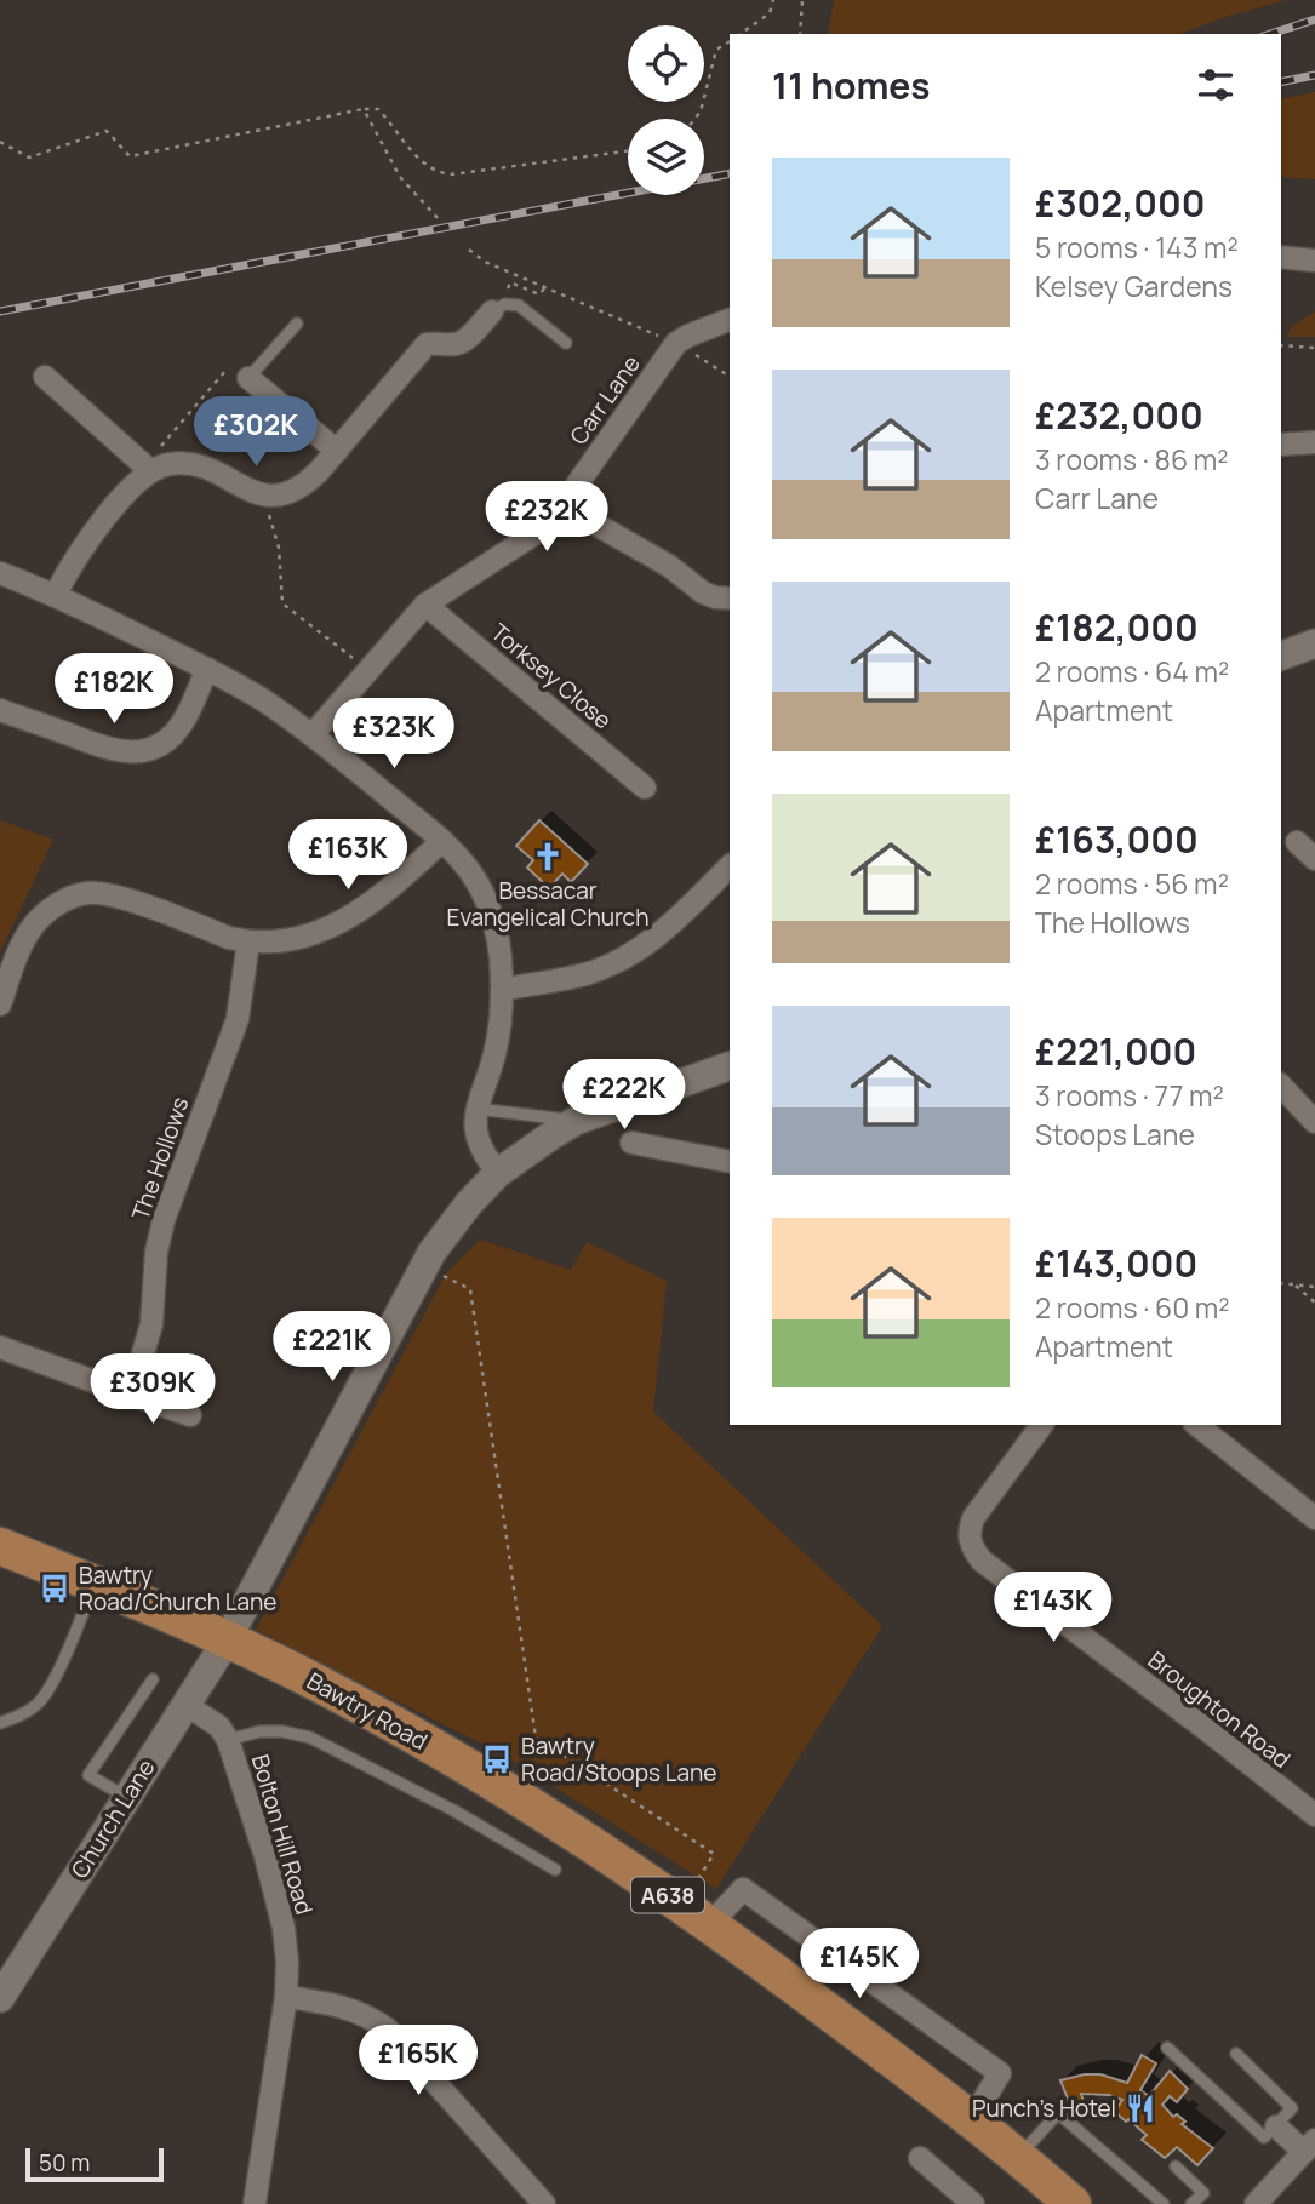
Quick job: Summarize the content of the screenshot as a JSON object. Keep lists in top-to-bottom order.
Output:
{
  "streets": {
    "highway": ["Bawtry Road", "A638"],
    "street": [
      "Carr Lane",
      "Torksey Close",
      "The Hollows",
      "Broughton Road",
      "Church Lane",
      "Bolton Hill Road"
    ]
  },
  "crossings": [
    ["Carr Lane", "Torksey Close"],
    ["Bawtry Road", "Church Lane"],
    ["Church Lane", "Bolton Hill Road"]
  ],
  "places": {
    "church": ["Bessacar Evangelical Church"],
    "bus stop": ["Bawtry Road/Church Lane", "Bawtry Road/Stoops Lane"],
    "restaurant": ["Punch's Hotel"]
  },
  "scale_bar": "50 m",
  "page": {
    "heading": "11 homes",
    "list": [
      {
        "name": "£302,000",
        "note": "5 rooms · 143 m² · Kelsey Gardens"
      },
      {
        "name": "£232,000",
        "note": "3 rooms · 86 m² · Carr Lane"
      },
      {
        "name": "£182,000",
        "note": "2 rooms · 64 m² · Apartment"
      },
      {
        "name": "£163,000",
        "note": "2 rooms · 56 m² · The Hollows"
      },
      {
        "name": "£221,000",
        "note": "3 rooms · 77 m² · Stoops Lane"
      },
      {
        "name": "£143,000",
        "note": "2 rooms · 60 m² · Apartment"
      }
    ],
    "price": [
      "£302K",
      "£232K",
      "£182K",
      "£323K",
      "£163K",
      "£222K",
      "£221K",
      "£309K",
      "£143K",
      "£145K",
      "£165K"
    ],
    "scale": "50 m"
  }
}
